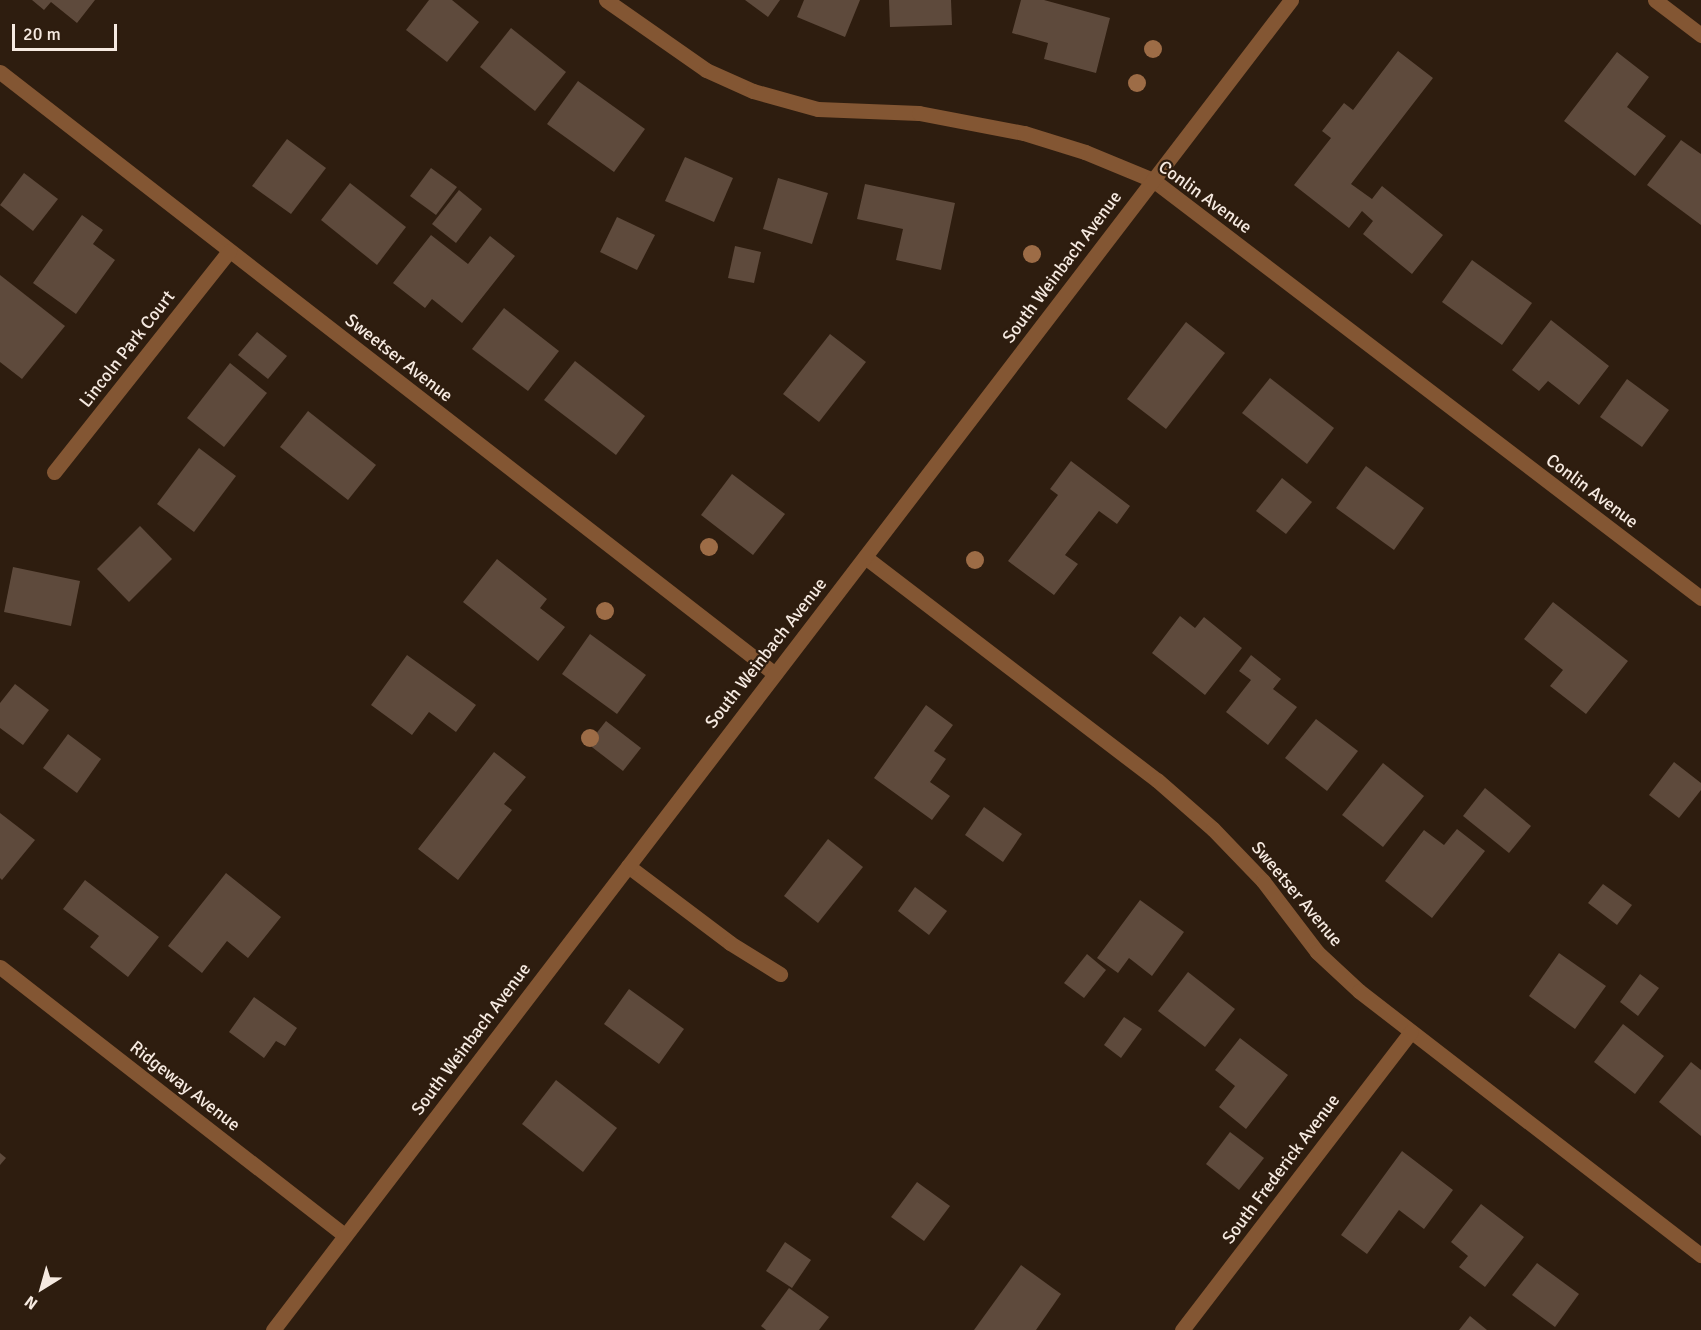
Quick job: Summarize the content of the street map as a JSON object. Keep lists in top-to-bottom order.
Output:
{
  "streets": {
    "street": [
      "Conlin Avenue",
      "South Weinbach Avenue",
      "Lincoln Park Court",
      "Sweetser Avenue",
      "Ridgeway Avenue",
      "South Frederick Avenue"
    ]
  },
  "crossings": [
    ["Conlin Avenue", "South Weinbach Avenue"],
    ["South Weinbach Avenue", "Sweetser Avenue"],
    ["South Weinbach Avenue", "Ridgeway Avenue"],
    ["Lincoln Park Court", "Sweetser Avenue"],
    ["Sweetser Avenue", "South Frederick Avenue"]
  ],
  "scale_bar": "20 m",
  "north": "bottom left"
}
